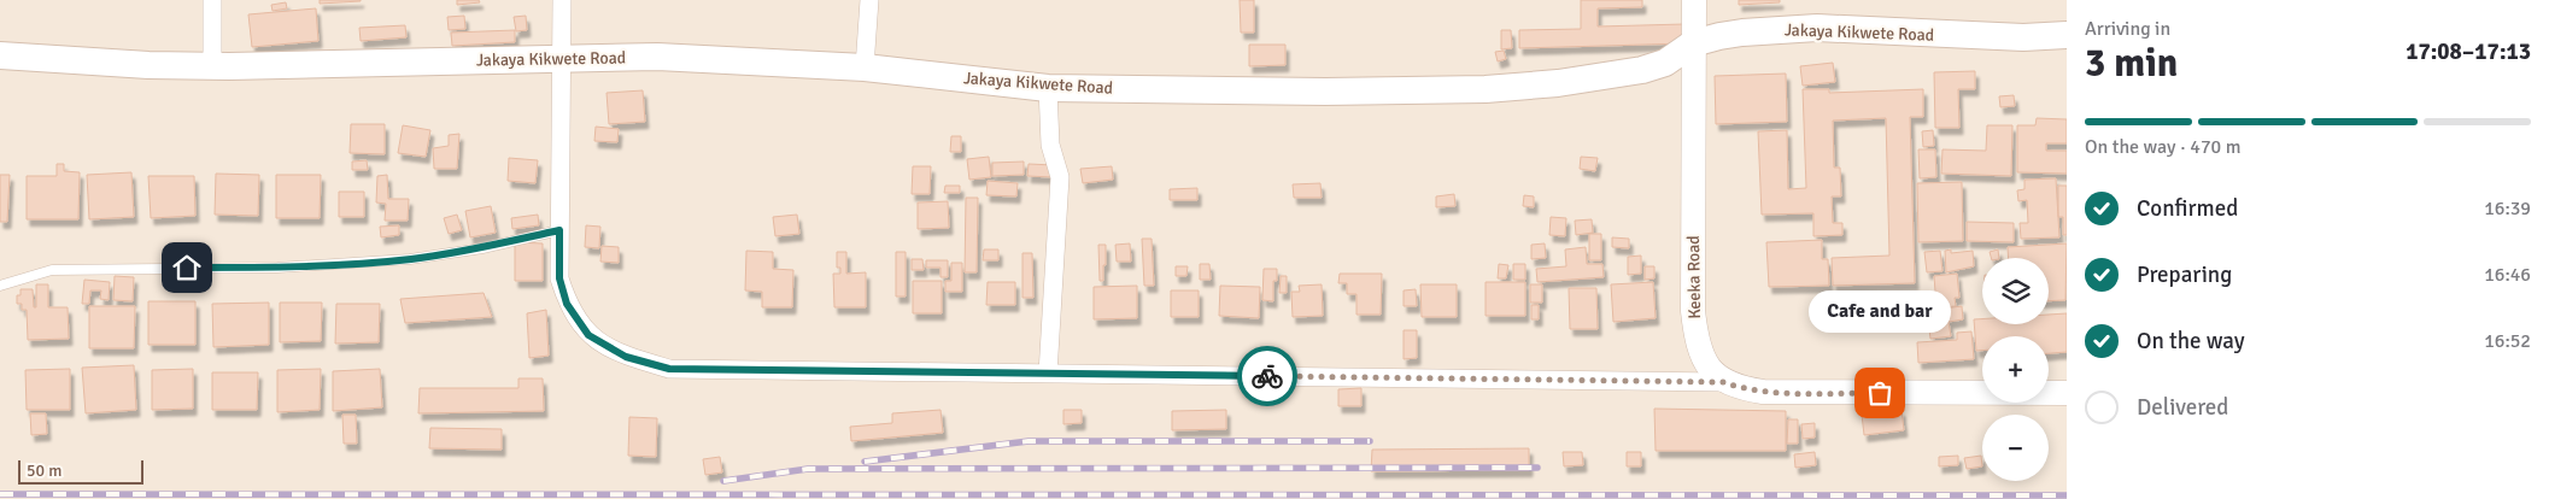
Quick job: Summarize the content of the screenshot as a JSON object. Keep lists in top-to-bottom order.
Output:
{
  "streets": {
    "main road": ["Jakaya Kikwete Road"],
    "street": ["Keeka Road"]
  },
  "crossings": [
    ["Jakaya Kikwete Road", "Keeka Road"]
  ],
  "places": ["Cafe and bar"],
  "scale_bar": "50 m",
  "page": {
    "heading": ["3 min", "Arriving in", "17:08–17:13"],
    "bar": "On the way · 470 m",
    "list": [
      ["Confirmed", "16:39"],
      ["Preparing", "16:46"],
      ["On the way", "16:52"],
      "Delivered"
    ],
    "map_buttons": ["+", "−"],
    "bubble": "Cafe and bar",
    "scale": "50 m"
  }
}
